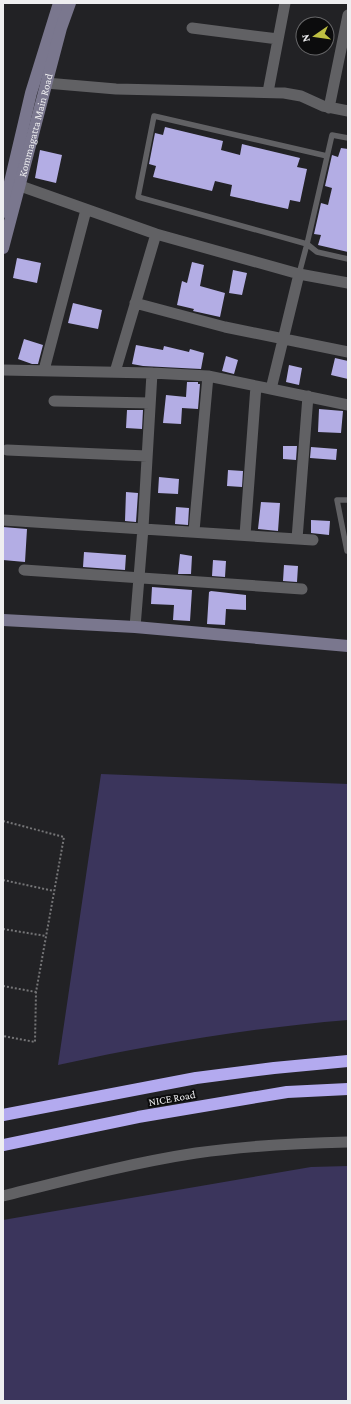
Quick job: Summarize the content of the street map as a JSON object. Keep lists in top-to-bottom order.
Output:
{
  "streets": {
    "highway": ["NICE Road"],
    "main road": ["Kommagatta Main Road"]
  },
  "north": "left"
}
